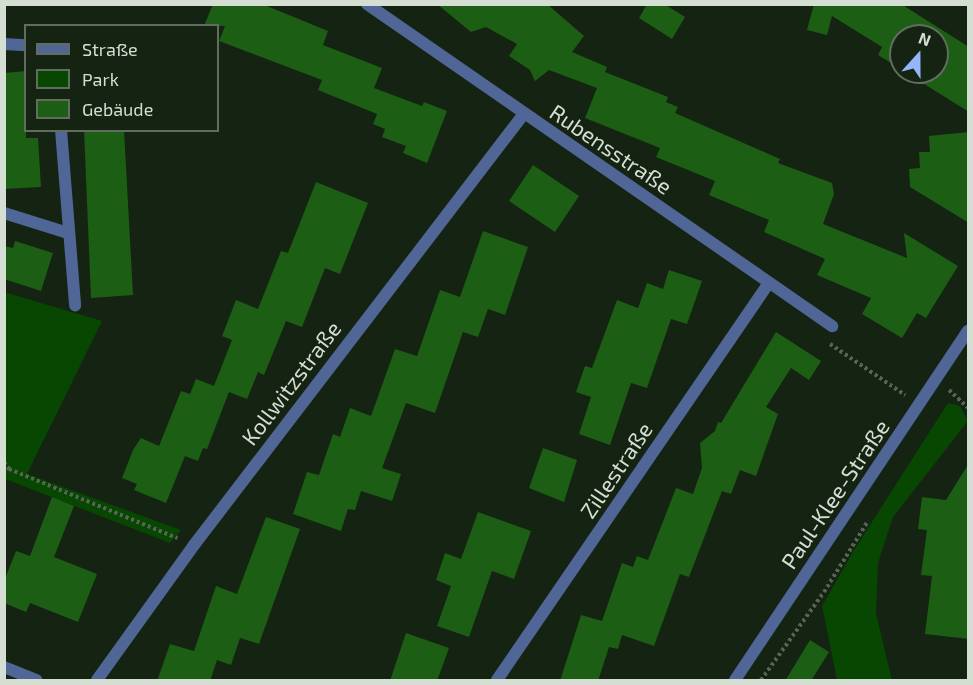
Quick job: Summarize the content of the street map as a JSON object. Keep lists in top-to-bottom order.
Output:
{
  "streets": {
    "street": [
      "Rubensstraße",
      "Kollwitzstraße",
      "Zillestraße",
      "Paul-Klee-Straße"
    ]
  },
  "crossings": [
    ["Rubensstraße", "Kollwitzstraße"],
    ["Rubensstraße", "Zillestraße"]
  ],
  "legend": ["Straße", "Park", "Gebäude"],
  "north": "top"
}
